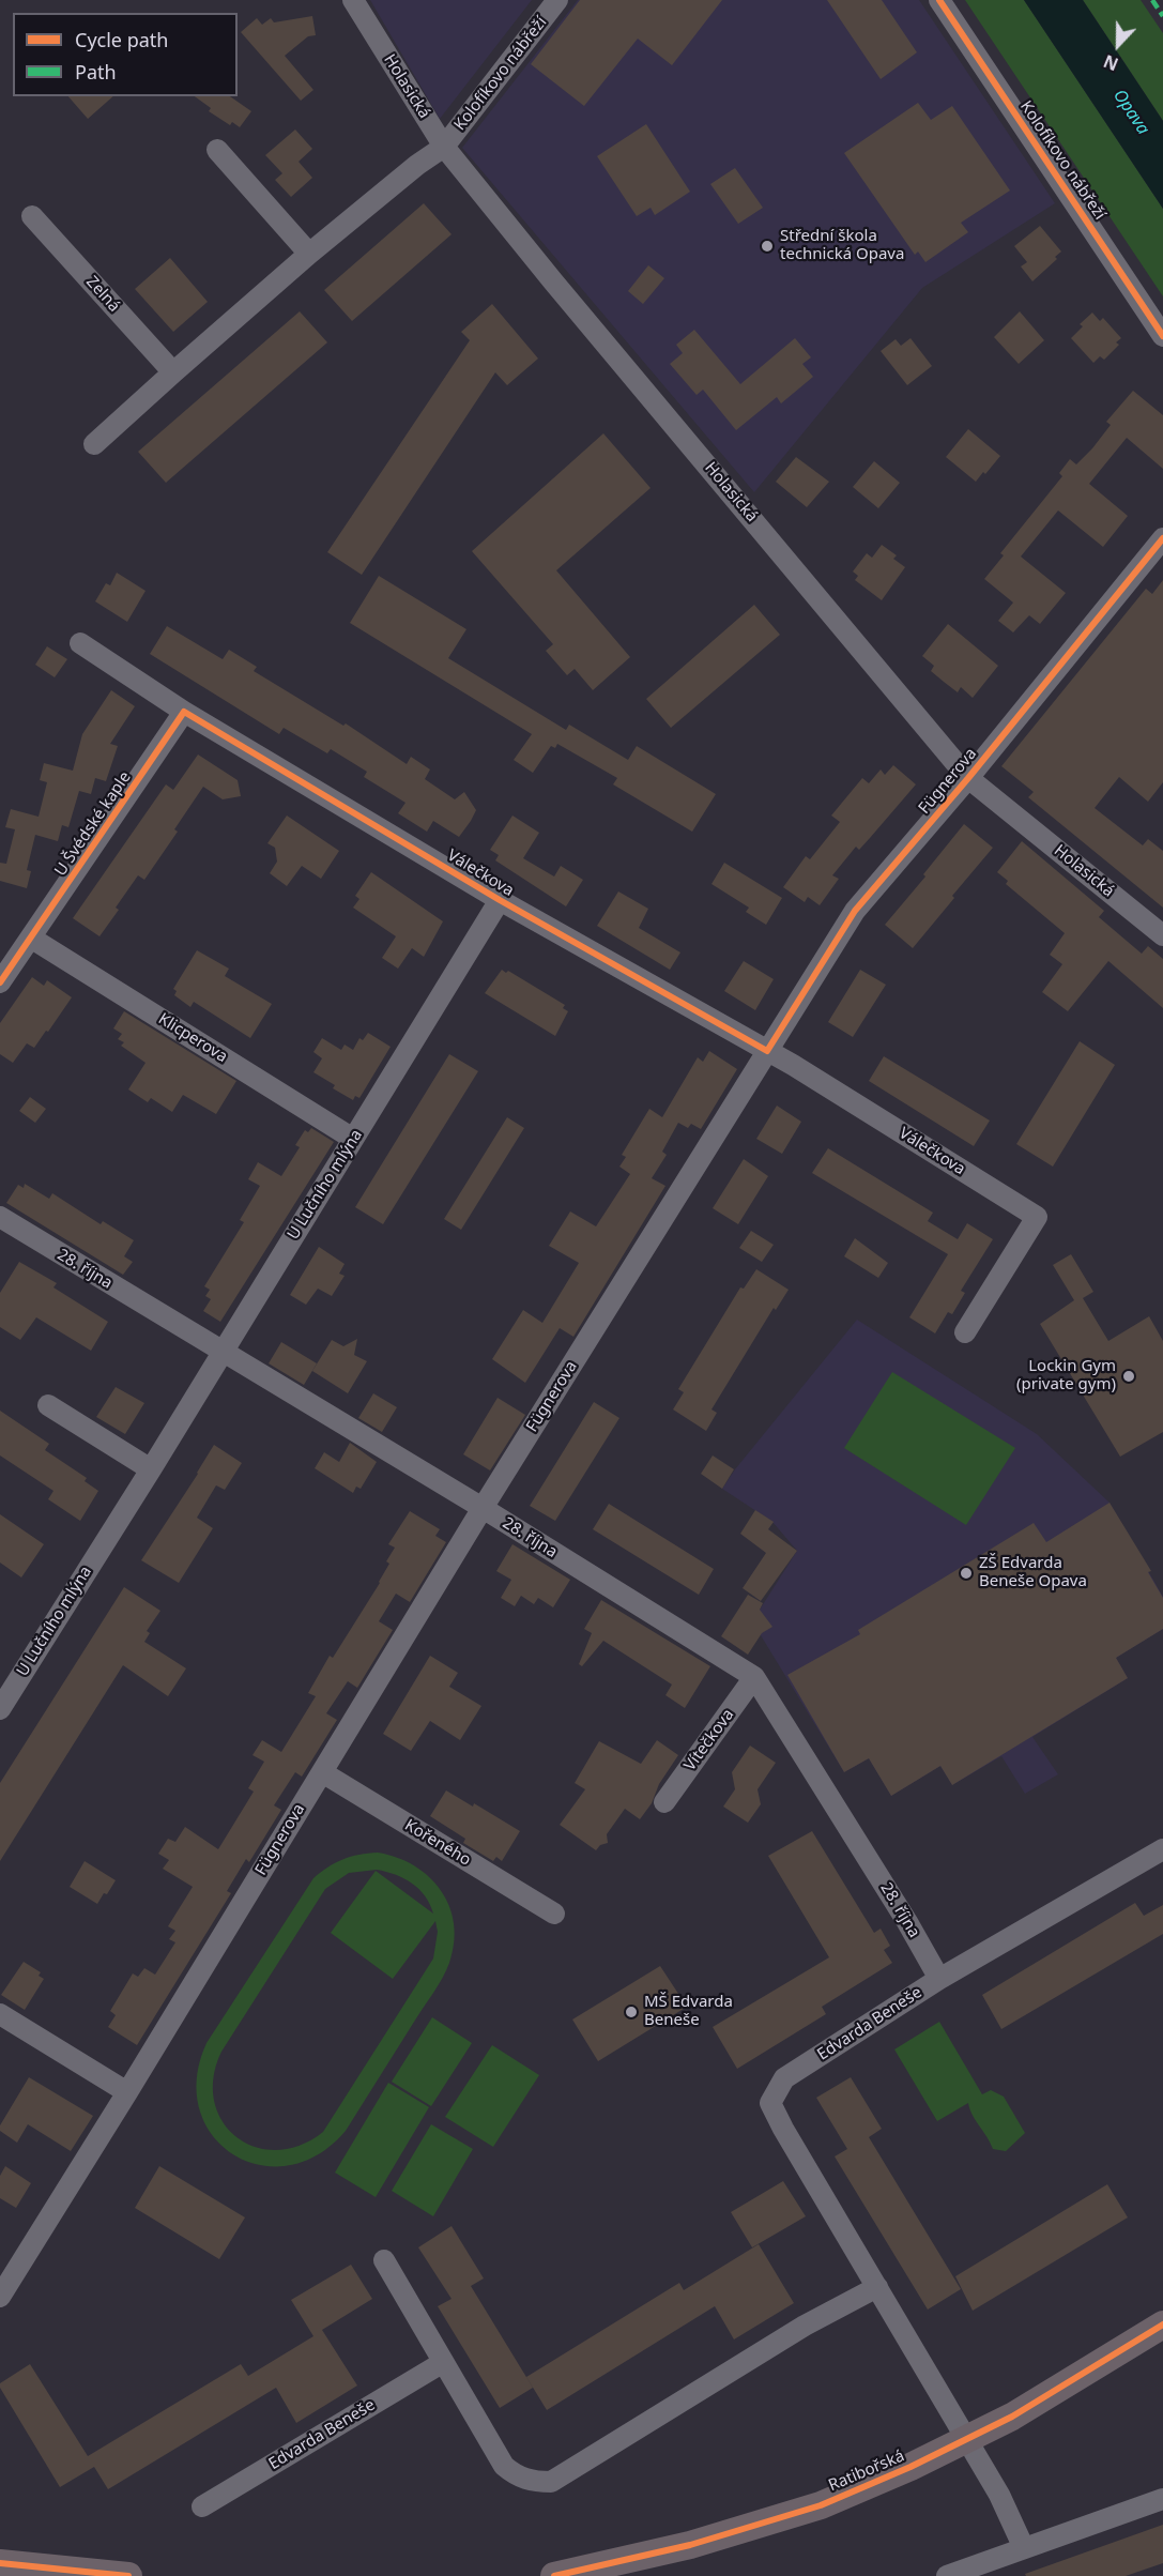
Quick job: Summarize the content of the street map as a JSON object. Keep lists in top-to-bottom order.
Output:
{
  "streets": {
    "main road": ["Ratibořská"],
    "street": [
      "Kolofíkovo nábřeží",
      "Holasická",
      "Zelná",
      "Fügnerova",
      "U Švédské kaple",
      "Válečkova",
      "Klicperova",
      "U Lučního mlýna",
      "28. října",
      "Vítečkova",
      "Kořeného",
      "Edvarda Beneše"
    ]
  },
  "crossings": [
    ["Kolofíkovo nábřeží", "Holasická"],
    ["Holasická", "Fügnerova"],
    ["Fügnerova", "Válečkova"],
    ["Fügnerova", "28. října"],
    ["Fügnerova", "Kořeného"],
    ["U Švédské kaple", "Válečkova"],
    ["U Švédské kaple", "Klicperova"],
    ["Válečkova", "U Lučního mlýna"],
    ["Klicperova", "U Lučního mlýna"],
    ["U Lučního mlýna", "28. října"],
    ["28. října", "Vítečkova"],
    ["28. října", "Edvarda Beneše"],
    ["Edvarda Beneše", "Ratibořská"]
  ],
  "water": ["Opava"],
  "places": [
    "Střední škola technická Opava",
    "Lockin Gym (private gym)",
    "ZŠ Edvarda Beneše Opava",
    "MŠ Edvarda Beneše"
  ],
  "legend": ["Cycle path", "Path"],
  "north": "bottom"
}
